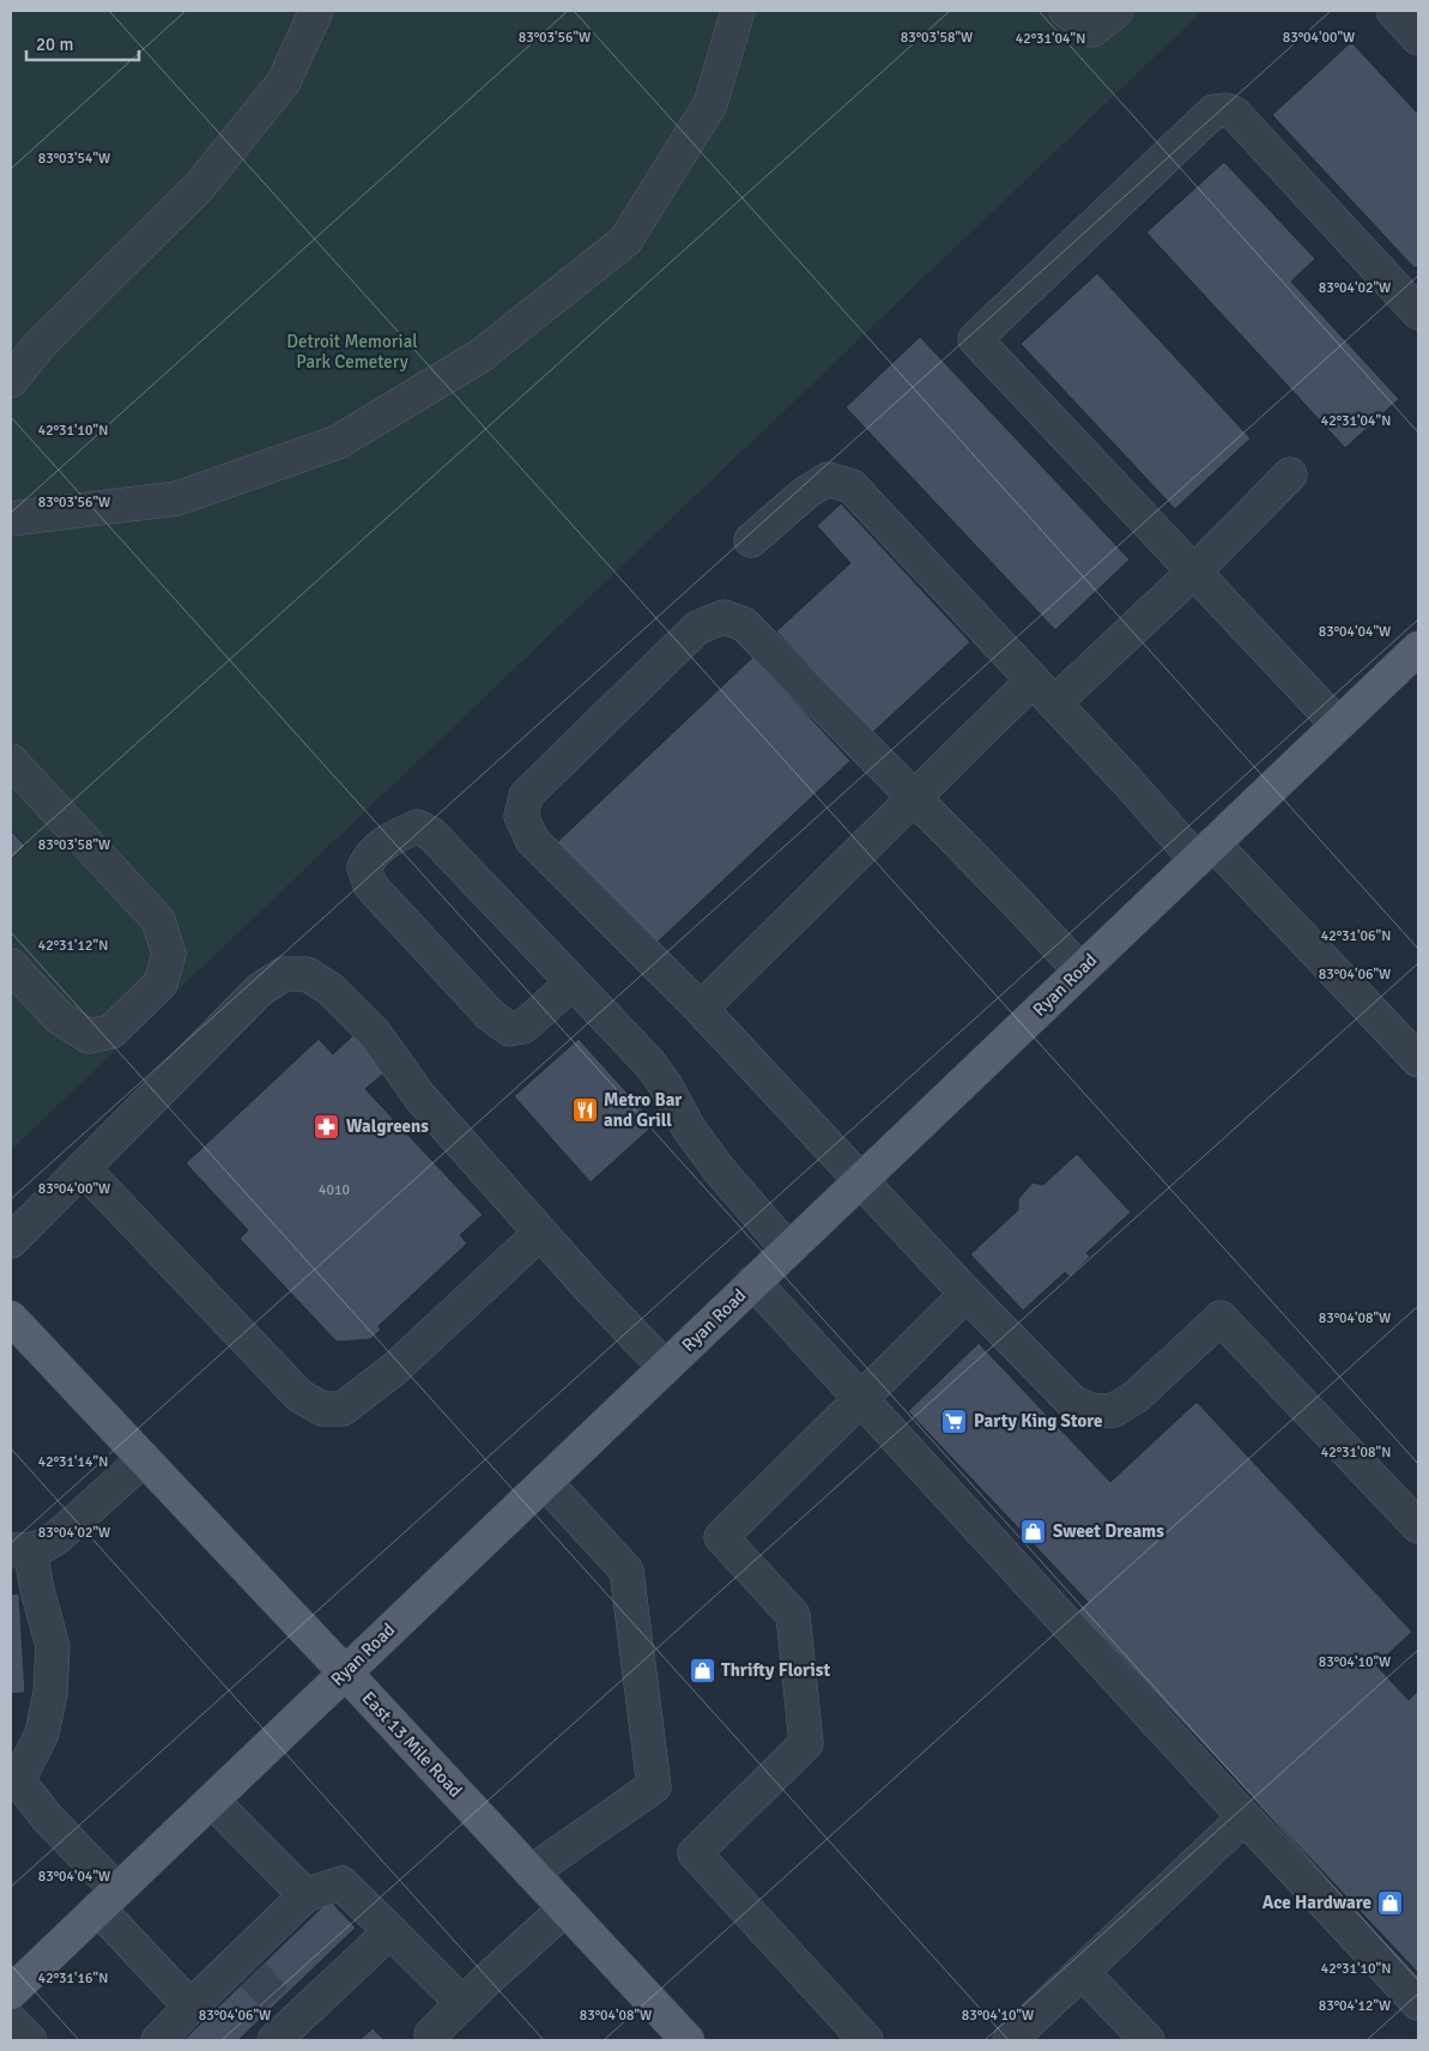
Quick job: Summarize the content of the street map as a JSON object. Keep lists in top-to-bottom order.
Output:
{
  "streets": {
    "main road": ["Ryan Road", "East 13 Mile Road"]
  },
  "crossings": [
    ["Ryan Road", "East 13 Mile Road"]
  ],
  "parks": ["Detroit Memorial Park Cemetery"],
  "places": {
    "restaurant": ["Metro Bar and Grill"],
    "pharmacy": ["Walgreens"],
    "supermarket": ["Party King Store"],
    "shop": ["Sweet Dreams", "Thrifty Florist", "Ace Hardware"]
  },
  "house_numbers": ["4010"],
  "scale_bar": "20 m",
  "coordinates": [
    "83°03'58\"W",
    "83°04'00\"W",
    "83°03'56\"W",
    "42°31'04\"N",
    "83°03'54\"W",
    "83°04'02\"W",
    "42°31'10\"N",
    "83°04'04\"W",
    "42°31'06\"N",
    "42°31'12\"N",
    "83°04'06\"W",
    "83°04'08\"W",
    "42°31'08\"N",
    "42°31'14\"N",
    "83°04'10\"W",
    "42°31'16\"N",
    "83°04'12\"W"
  ]
}
